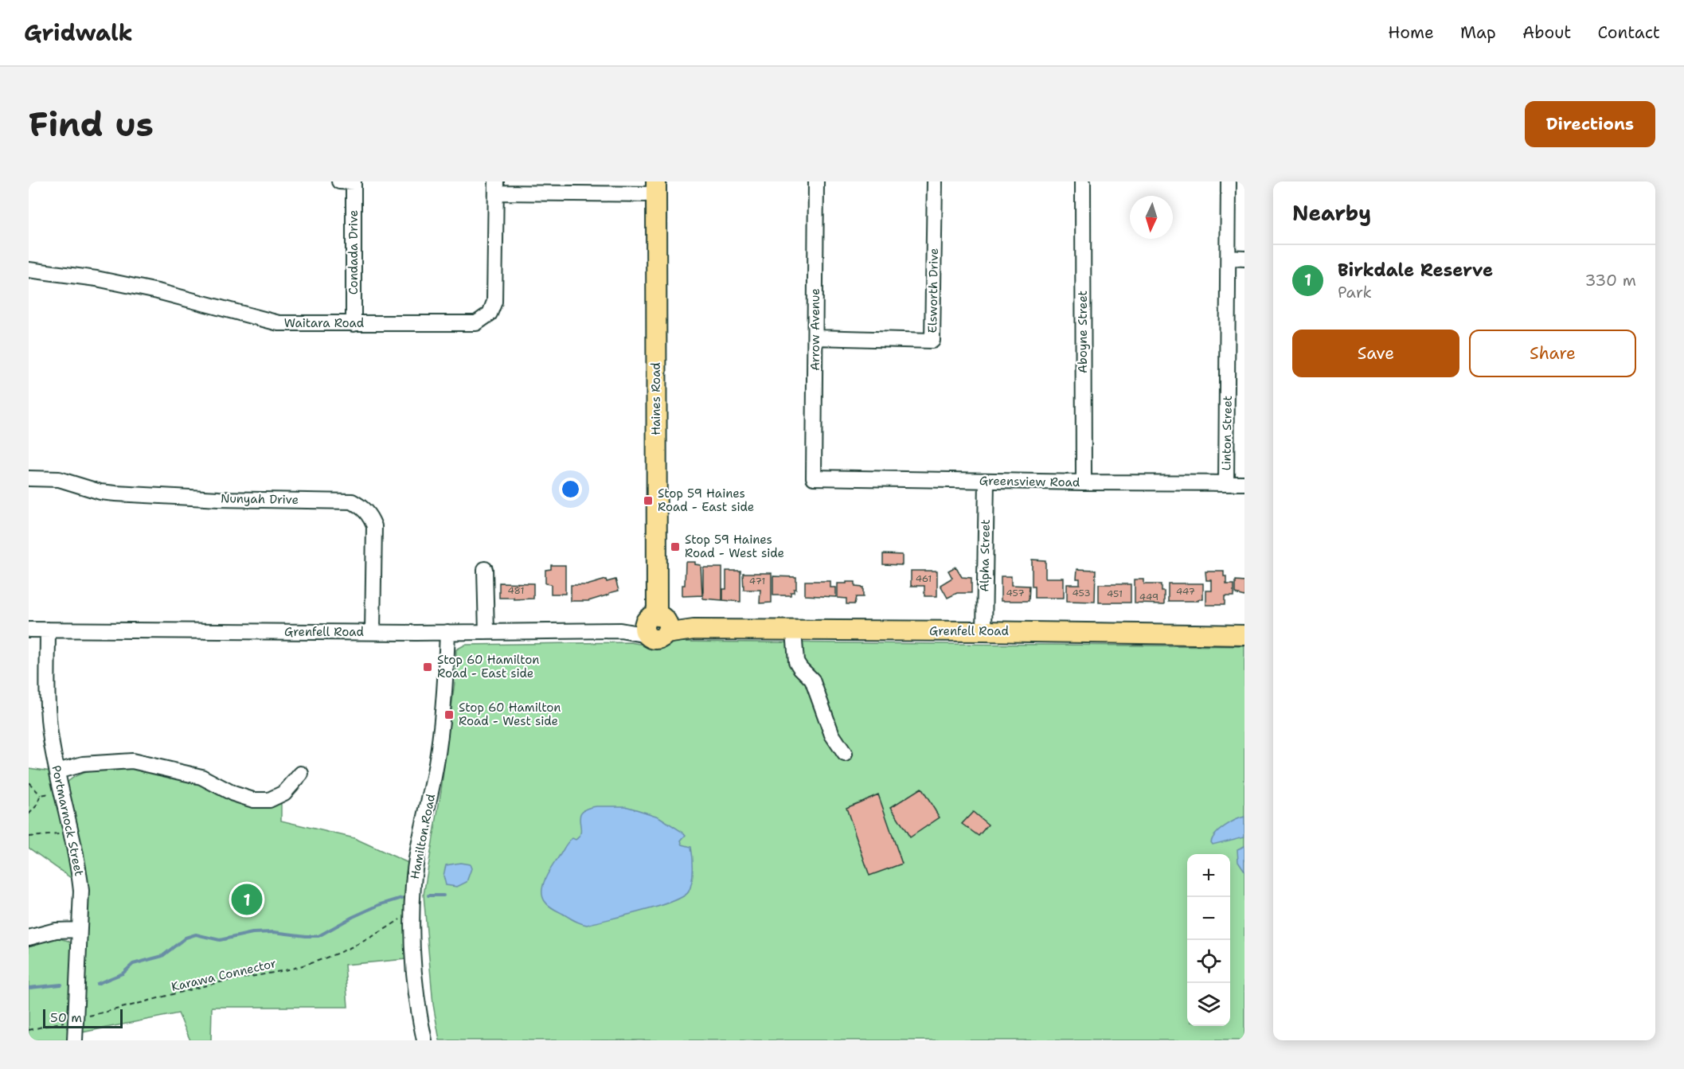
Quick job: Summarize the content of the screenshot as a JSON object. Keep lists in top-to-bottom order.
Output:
{
  "streets": {
    "main road": ["Haines Road", "Grenfell Road"],
    "street": [
      "Condada Drive",
      "Elsworth Drive",
      "Waitara Road",
      "Arrow Avenue",
      "Aboyne Street",
      "Linton Street",
      "Greensview Road",
      "Nunyah Drive",
      "Alpha Street",
      "Portmarnock Street",
      "Hamilton Road"
    ],
    "path": ["Karawa Connector"]
  },
  "crossings": [
    ["Condada Drive", "Waitara Road"],
    ["Elsworth Drive", "Arrow Avenue"],
    ["Arrow Avenue", "Greensview Road"],
    ["Aboyne Street", "Greensview Road"],
    ["Haines Road", "Grenfell Road"],
    ["Linton Street", "Greensview Road"],
    ["Greensview Road", "Alpha Street"],
    ["Nunyah Drive", "Grenfell Road"],
    ["Alpha Street", "Grenfell Road"],
    ["Grenfell Road", "Portmarnock Street"],
    ["Grenfell Road", "Hamilton Road"],
    ["Portmarnock Street", "Karawa Connector"],
    ["Hamilton Road", "Karawa Connector"]
  ],
  "places": {
    "transit": [
      "Stop 59 Haines Road - East side",
      "Stop 59 Haines Road - West side",
      "Stop 60 Hamilton Road - East side",
      "Stop 60 Hamilton Road - West side"
    ]
  },
  "house_numbers": [
    "461",
    "471",
    "481",
    "447",
    "457",
    "453",
    "451",
    "449"
  ],
  "scale_bar": "50 m",
  "north": "bottom",
  "page": {
    "header": "Gridwalk",
    "nav": [
      "Home",
      "Map",
      "About",
      "Contact"
    ],
    "buttons": [
      "Directions",
      ["Save", "Share"]
    ],
    "title": "Find us",
    "heading": "Nearby",
    "list": [
      {
        "mark": "1",
        "name": "Birkdale Reserve",
        "note": "Park",
        "value": "330 m"
      }
    ],
    "map_buttons": ["+", "−"],
    "pins": "1",
    "scale": "50 m"
  }
}
